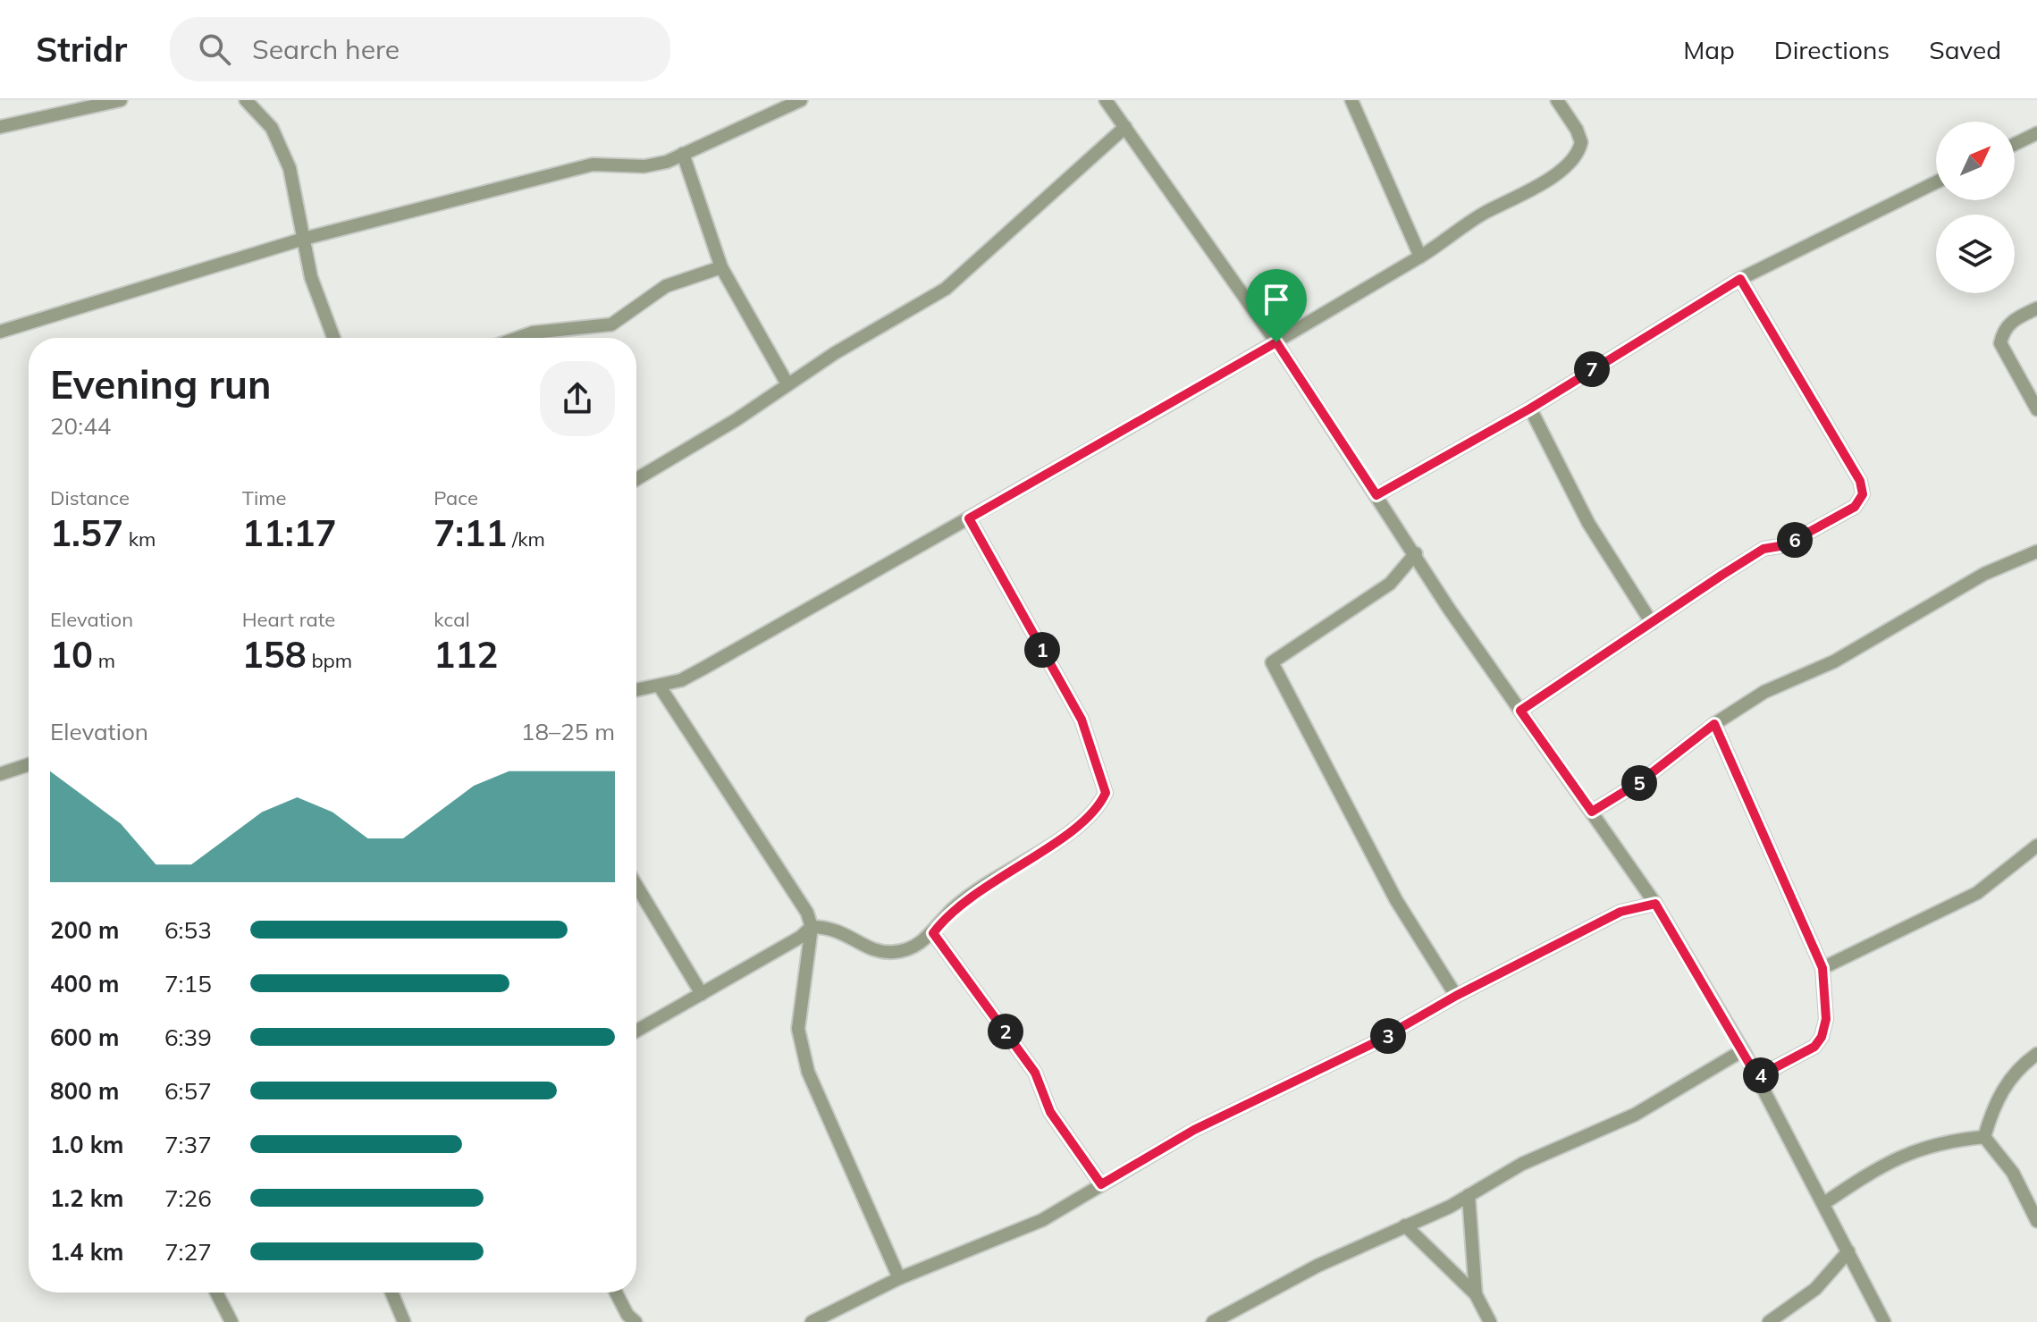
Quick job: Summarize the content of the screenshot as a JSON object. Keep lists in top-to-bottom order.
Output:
{
  "north": "top right",
  "page": {
    "header": "Stridr",
    "search": "Search here",
    "nav": ["Map", "Directions", "Saved"],
    "heading": ["Evening run", "20:44"],
    "pins": [
      "7",
      "6",
      "1",
      "5",
      "2",
      "3",
      "4"
    ],
    "stats": [
      ["Distance", "1.57 km"],
      ["Time", "11:17"],
      ["Pace", "7:11 /km"],
      ["Elevation", "10 m"],
      ["Heart rate", "158 bpm"],
      ["kcal", "112"]
    ],
    "chart": ["Elevation", "18–25 m"],
    "list": [
      {
        "name": "200 m",
        "note": "6:53"
      },
      {
        "name": "400 m",
        "note": "7:15"
      },
      {
        "name": "600 m",
        "note": "6:39"
      },
      {
        "name": "800 m",
        "note": "6:57"
      },
      {
        "name": "1.0 km",
        "note": "7:37"
      },
      {
        "name": "1.2 km",
        "note": "7:26"
      },
      {
        "name": "1.4 km",
        "note": "7:27"
      }
    ]
  }
}
